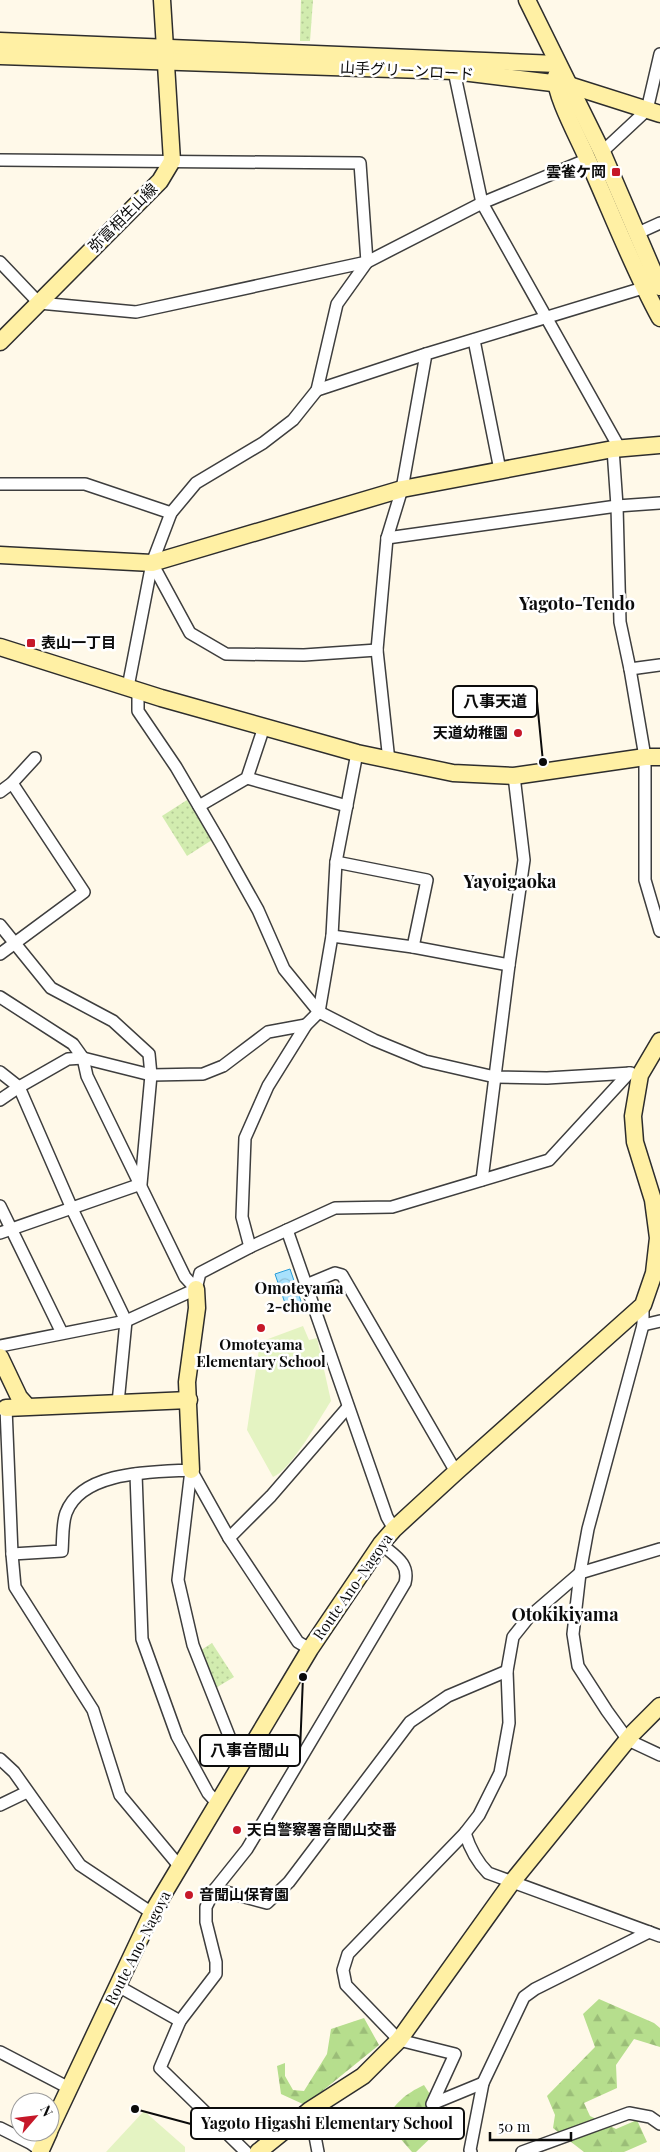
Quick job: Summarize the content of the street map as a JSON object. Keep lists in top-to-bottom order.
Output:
{
  "streets": {
    "street": ["山手グリーンロード", "弥富相生山線", "Route Ano-Nagoya"]
  },
  "districts": [
    "Yagoto-Tendo",
    "Yayoigaoka",
    "Omoteyama 2-chome",
    "Otokikiyama"
  ],
  "places": {
    "transit": ["雲雀ケ岡", "表山一丁目"],
    "other": [
      "天道幼稚園",
      "八事天道",
      "Omoteyama Elementary School",
      "八事音聞山",
      "天白警察署音聞山交番",
      "音聞山保育園",
      "Yagoto Higashi Elementary School"
    ]
  },
  "scale_bar": "50 m",
  "north": "top right"
}
